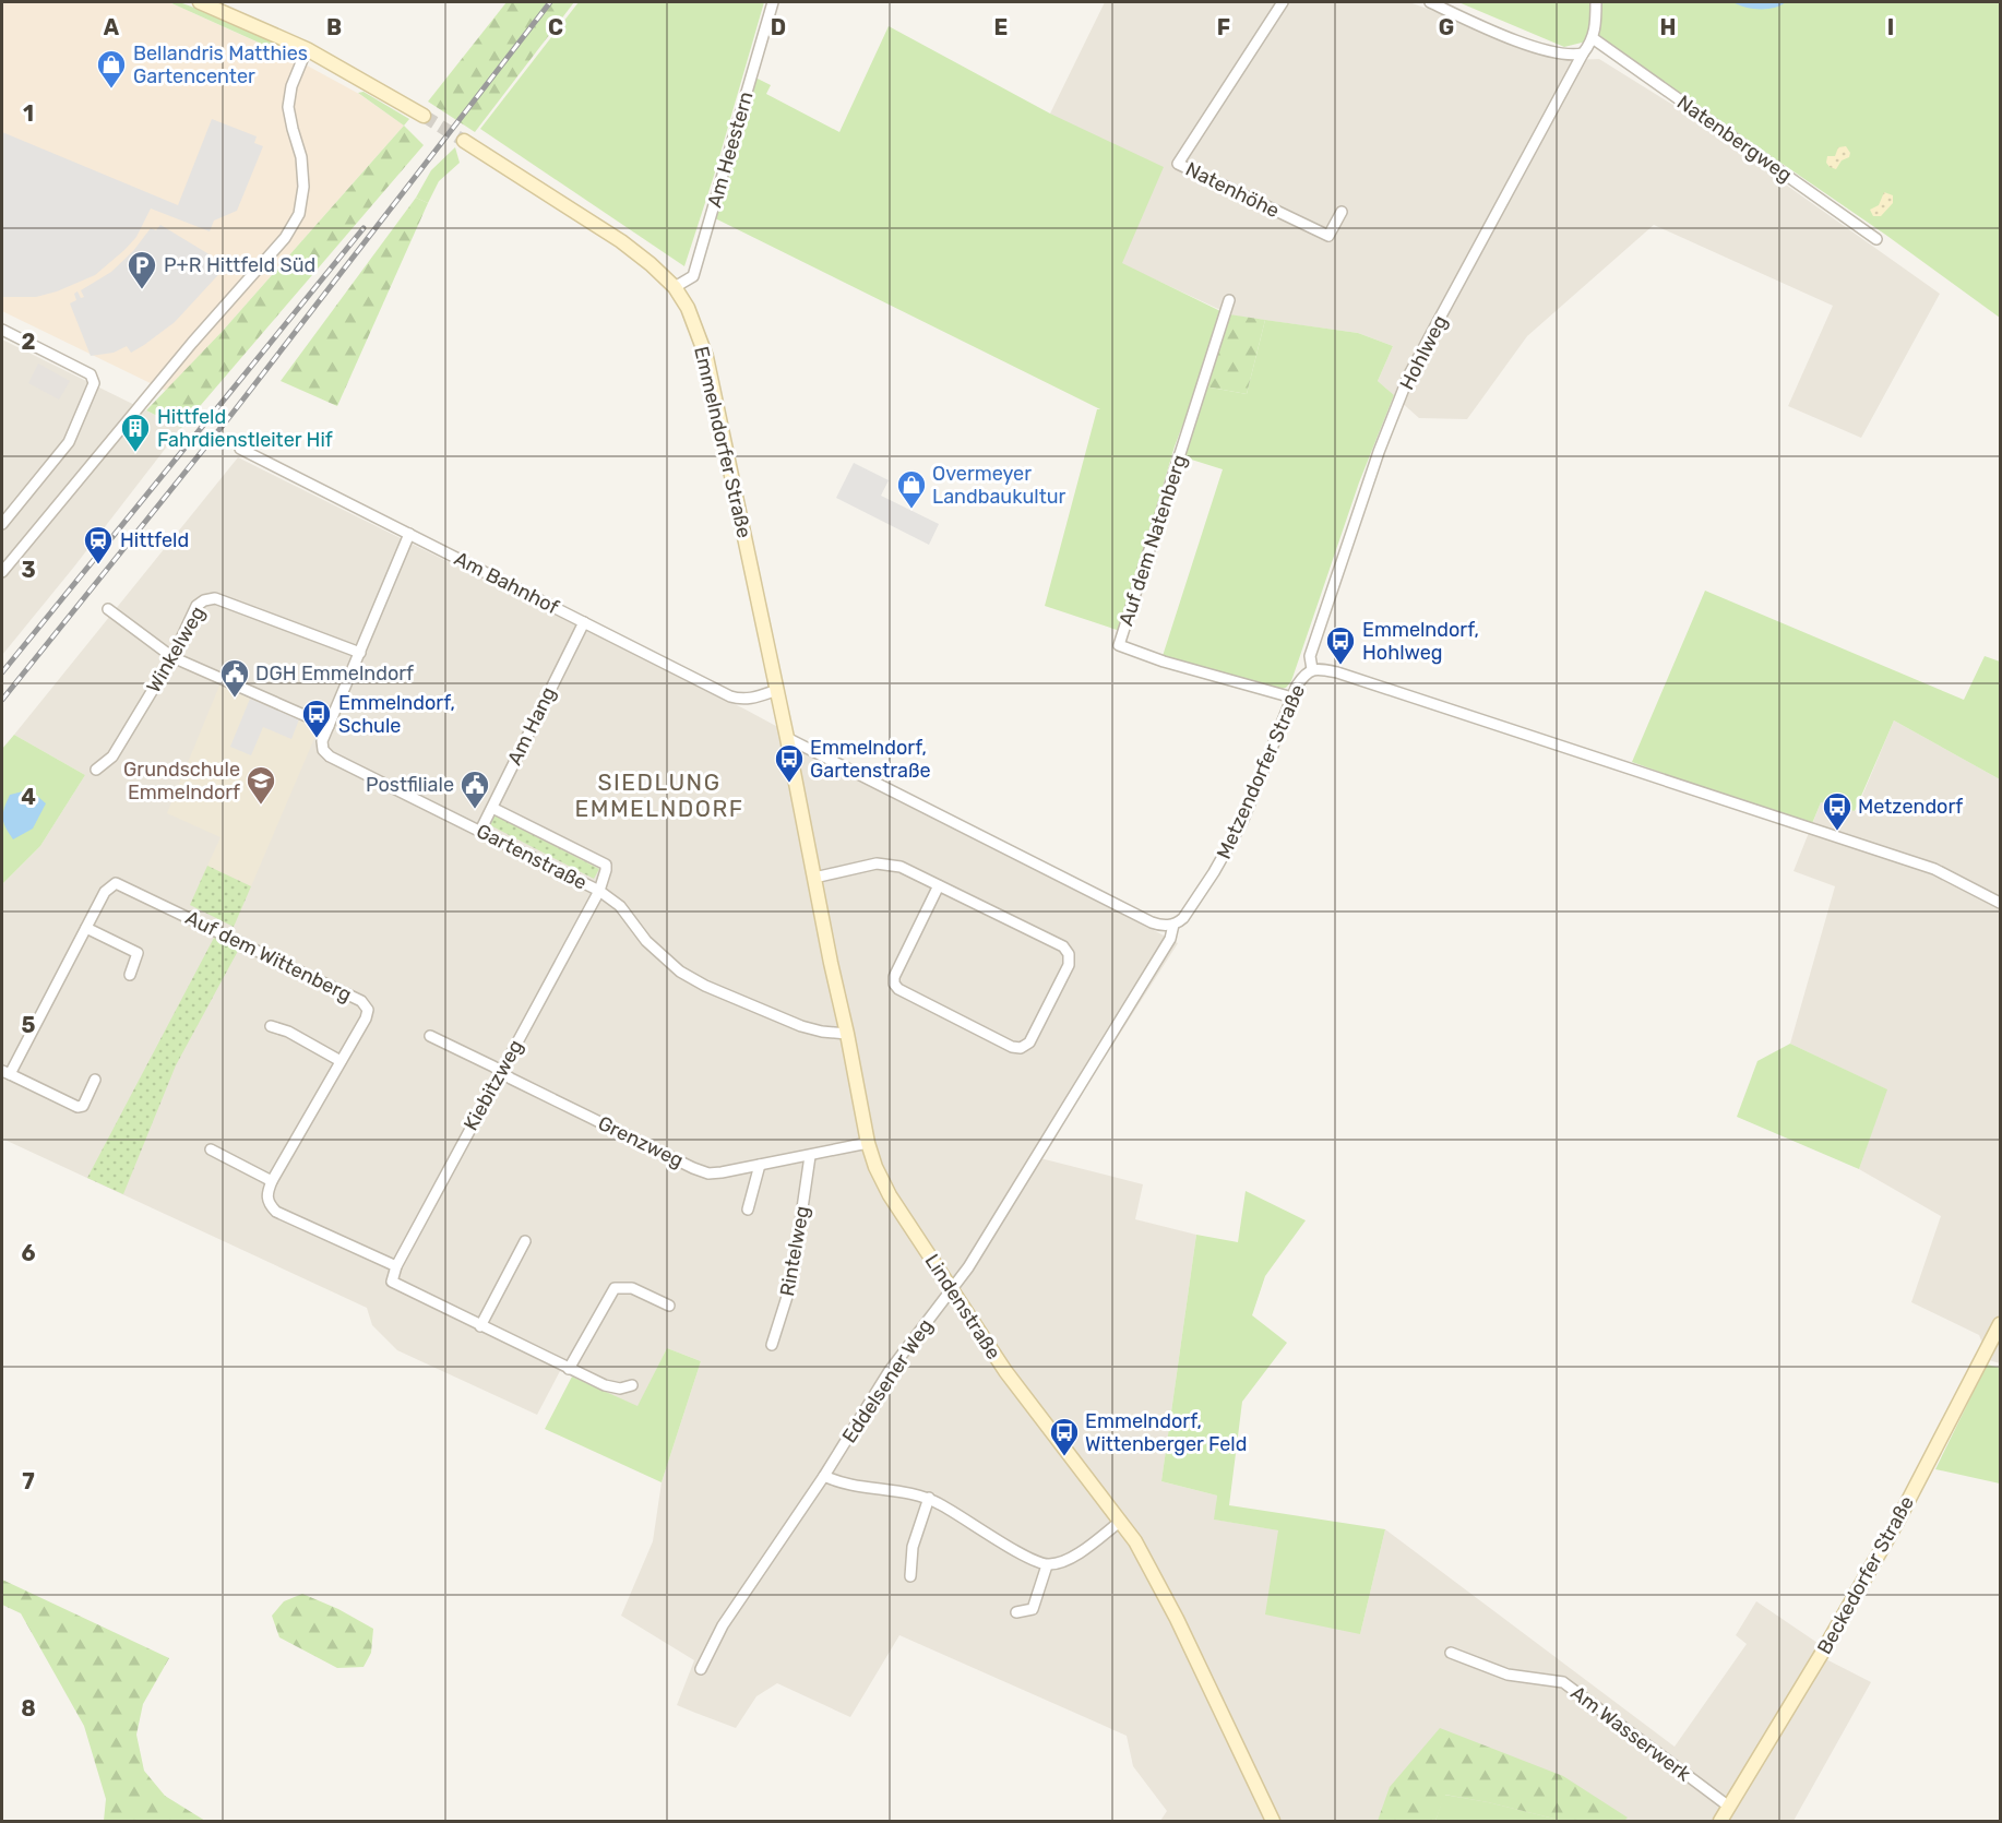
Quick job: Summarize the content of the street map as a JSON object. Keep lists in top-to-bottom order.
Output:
{
  "streets": {
    "street": [
      "Natenbergweg",
      "Am Heestern",
      "Natenhöhe",
      "Hohlweg",
      "Emmelndorfer Straße",
      "Auf dem Natenberg",
      "Am Bahnhof",
      "Winkelweg",
      "Am Hang",
      "Metzendorfer Straße",
      "Gartenstraße",
      "Auf dem Wittenberg",
      "Kiebitzweg",
      "Grenzweg",
      "Rintelweg",
      "Lindenstraße",
      "Eddelsener Weg",
      "Beckedorfer Straße",
      "Am Wasserwerk"
    ]
  },
  "crossings": [
    ["Natenbergweg", "Hohlweg"],
    ["Am Heestern", "Emmelndorfer Straße"],
    ["Hohlweg", "Metzendorfer Straße"],
    ["Emmelndorfer Straße", "Am Bahnhof"],
    ["Emmelndorfer Straße", "Lindenstraße"],
    ["Auf dem Natenberg", "Metzendorfer Straße"],
    ["Am Bahnhof", "Am Hang"],
    ["Am Bahnhof", "Gartenstraße"],
    ["Winkelweg", "Gartenstraße"],
    ["Am Hang", "Gartenstraße"],
    ["Metzendorfer Straße", "Eddelsener Weg"],
    ["Gartenstraße", "Kiebitzweg"],
    ["Gartenstraße", "Lindenstraße"],
    ["Kiebitzweg", "Grenzweg"],
    ["Grenzweg", "Rintelweg"],
    ["Grenzweg", "Lindenstraße"],
    ["Lindenstraße", "Eddelsener Weg"],
    ["Beckedorfer Straße", "Am Wasserwerk"]
  ],
  "districts": ["SIEDLUNG EMMELNDORF"],
  "places": {
    "shop": ["Bellandris Matthies Gartencenter", "Overmeyer Landbaukultur"],
    "parking": ["P+R Hittfeld Süd"],
    "building": ["Hittfeld Fahrdienstleiter Hif"],
    "station": ["Hittfeld"],
    "bus stop": [
      "Emmelndorf, Hohlweg",
      "Emmelndorf, Schule",
      "Emmelndorf, Gartenstraße",
      "Metzendorf",
      "Emmelndorf, Wittenberger Feld"
    ],
    "public building": ["DGH Emmelndorf", "Postfiliale"],
    "school or university": ["Grundschule Emmelndorf"]
  },
  "grid": {
    "columns": [
      "A",
      "B",
      "C",
      "D",
      "E",
      "F",
      "G",
      "H",
      "I"
    ],
    "rows": [
      "1",
      "2",
      "3",
      "4",
      "5",
      "6",
      "7",
      "8"
    ]
  }
}
